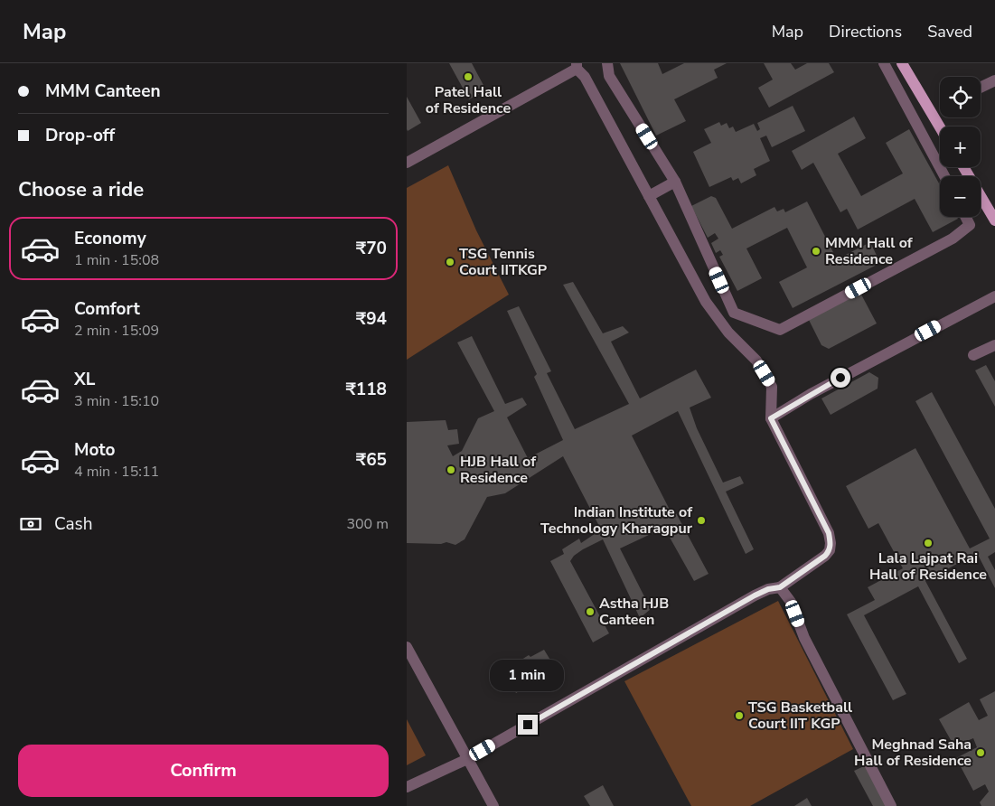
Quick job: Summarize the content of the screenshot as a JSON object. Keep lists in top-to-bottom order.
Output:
{
  "places": [
    "Patel Hall of Residence",
    "MMM Hall of Residence",
    "TSG Tennis Court IITKGP",
    "HJB Hall of Residence",
    "Indian Institute of Technology Kharagpur",
    "Lala Lajpat Rai Hall of Residence",
    "Astha HJB Canteen",
    "TSG Basketball Court IIT KGP",
    "Meghnad Saha Hall of Residence"
  ],
  "page": {
    "header": "Map",
    "nav": ["Map", "Directions", "Saved"],
    "banner": ["MMM Canteen", "Drop-off"],
    "map_buttons": ["+", "−"],
    "heading": "Choose a ride",
    "list": [
      {
        "name": "Economy",
        "note": "1 min · 15:08",
        "value": "₹70"
      },
      {
        "name": "Comfort",
        "note": "2 min · 15:09",
        "value": "₹94"
      },
      {
        "name": "XL",
        "note": "3 min · 15:10",
        "value": "₹118"
      },
      {
        "name": "Moto",
        "note": "4 min · 15:11",
        "value": "₹65"
      }
    ],
    "pay": ["Cash", "300 m"],
    "bubble": "1 min",
    "buttons": "Confirm"
  }
}
